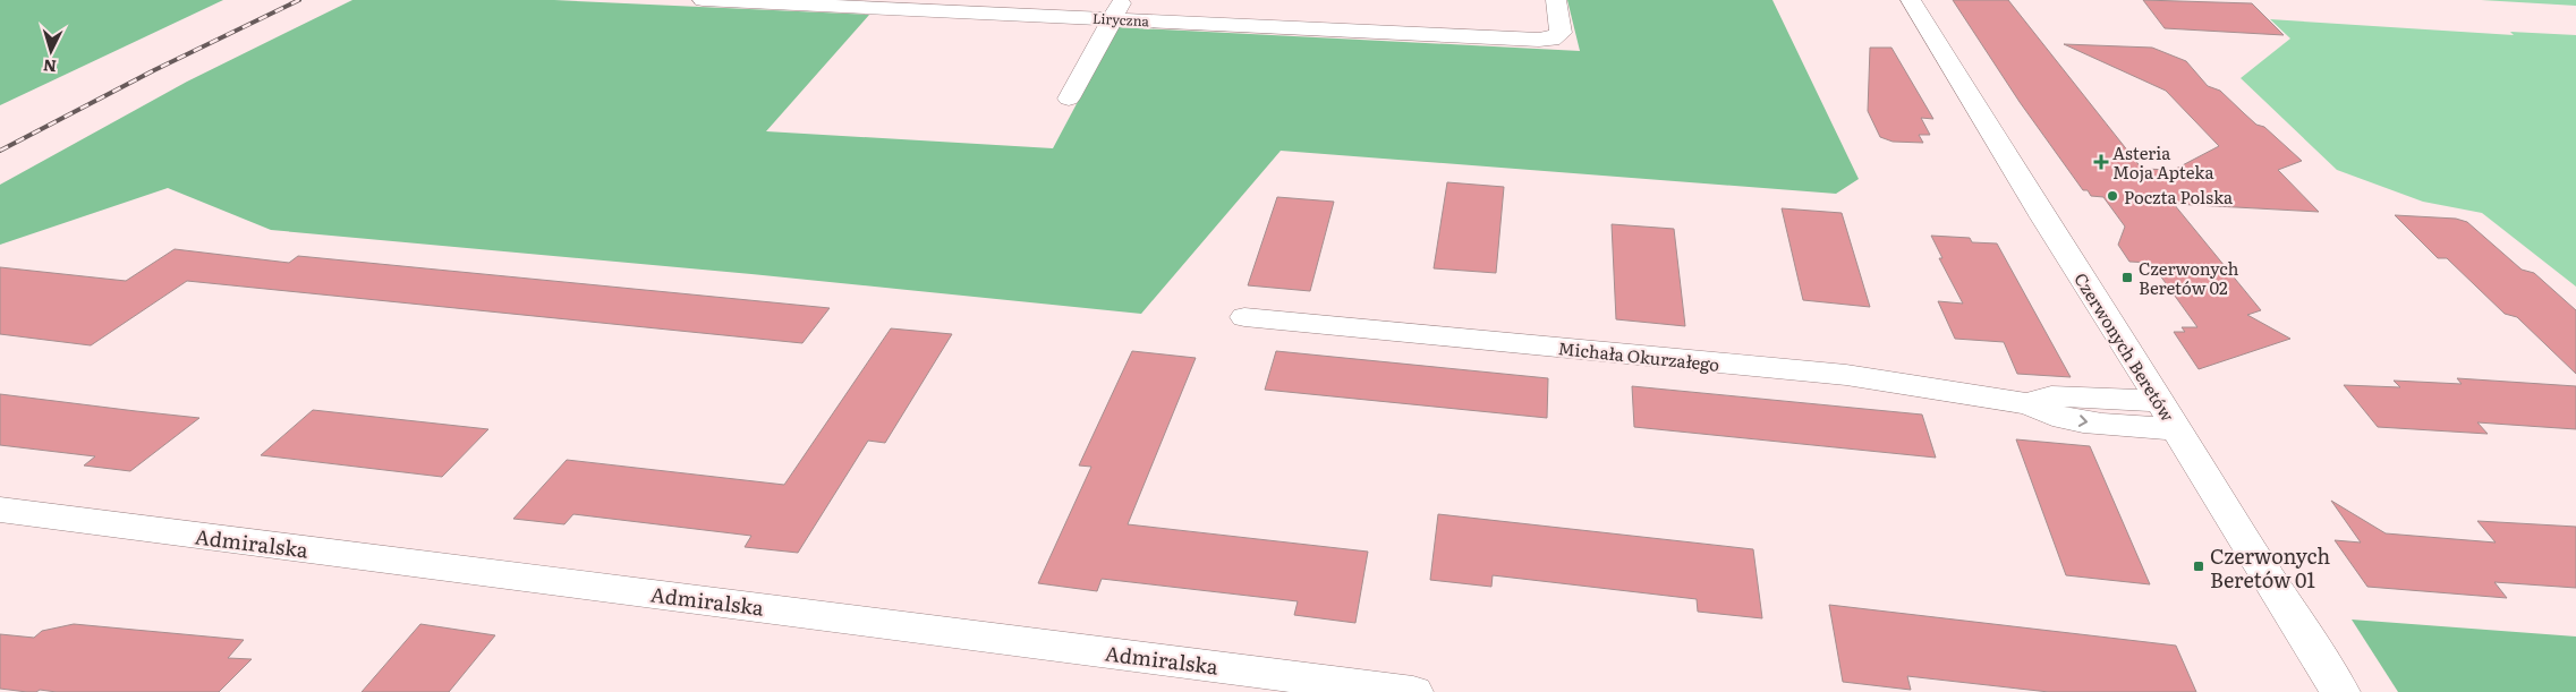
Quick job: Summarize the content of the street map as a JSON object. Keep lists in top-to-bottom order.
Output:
{
  "streets": {
    "street": [
      "Liryczna",
      "Czerwonych Beretów",
      "Michała Okurzałego",
      "Admiralska"
    ]
  },
  "crossings": [
    ["Czerwonych Beretów", "Michała Okurzałego"]
  ],
  "places": {
    "health": ["Asteria Moja Apteka"],
    "other": ["Poczta Polska"],
    "transit": ["Czerwonych Beretów 02", "Czerwonych Beretów 01"]
  },
  "north": "bottom"
}
